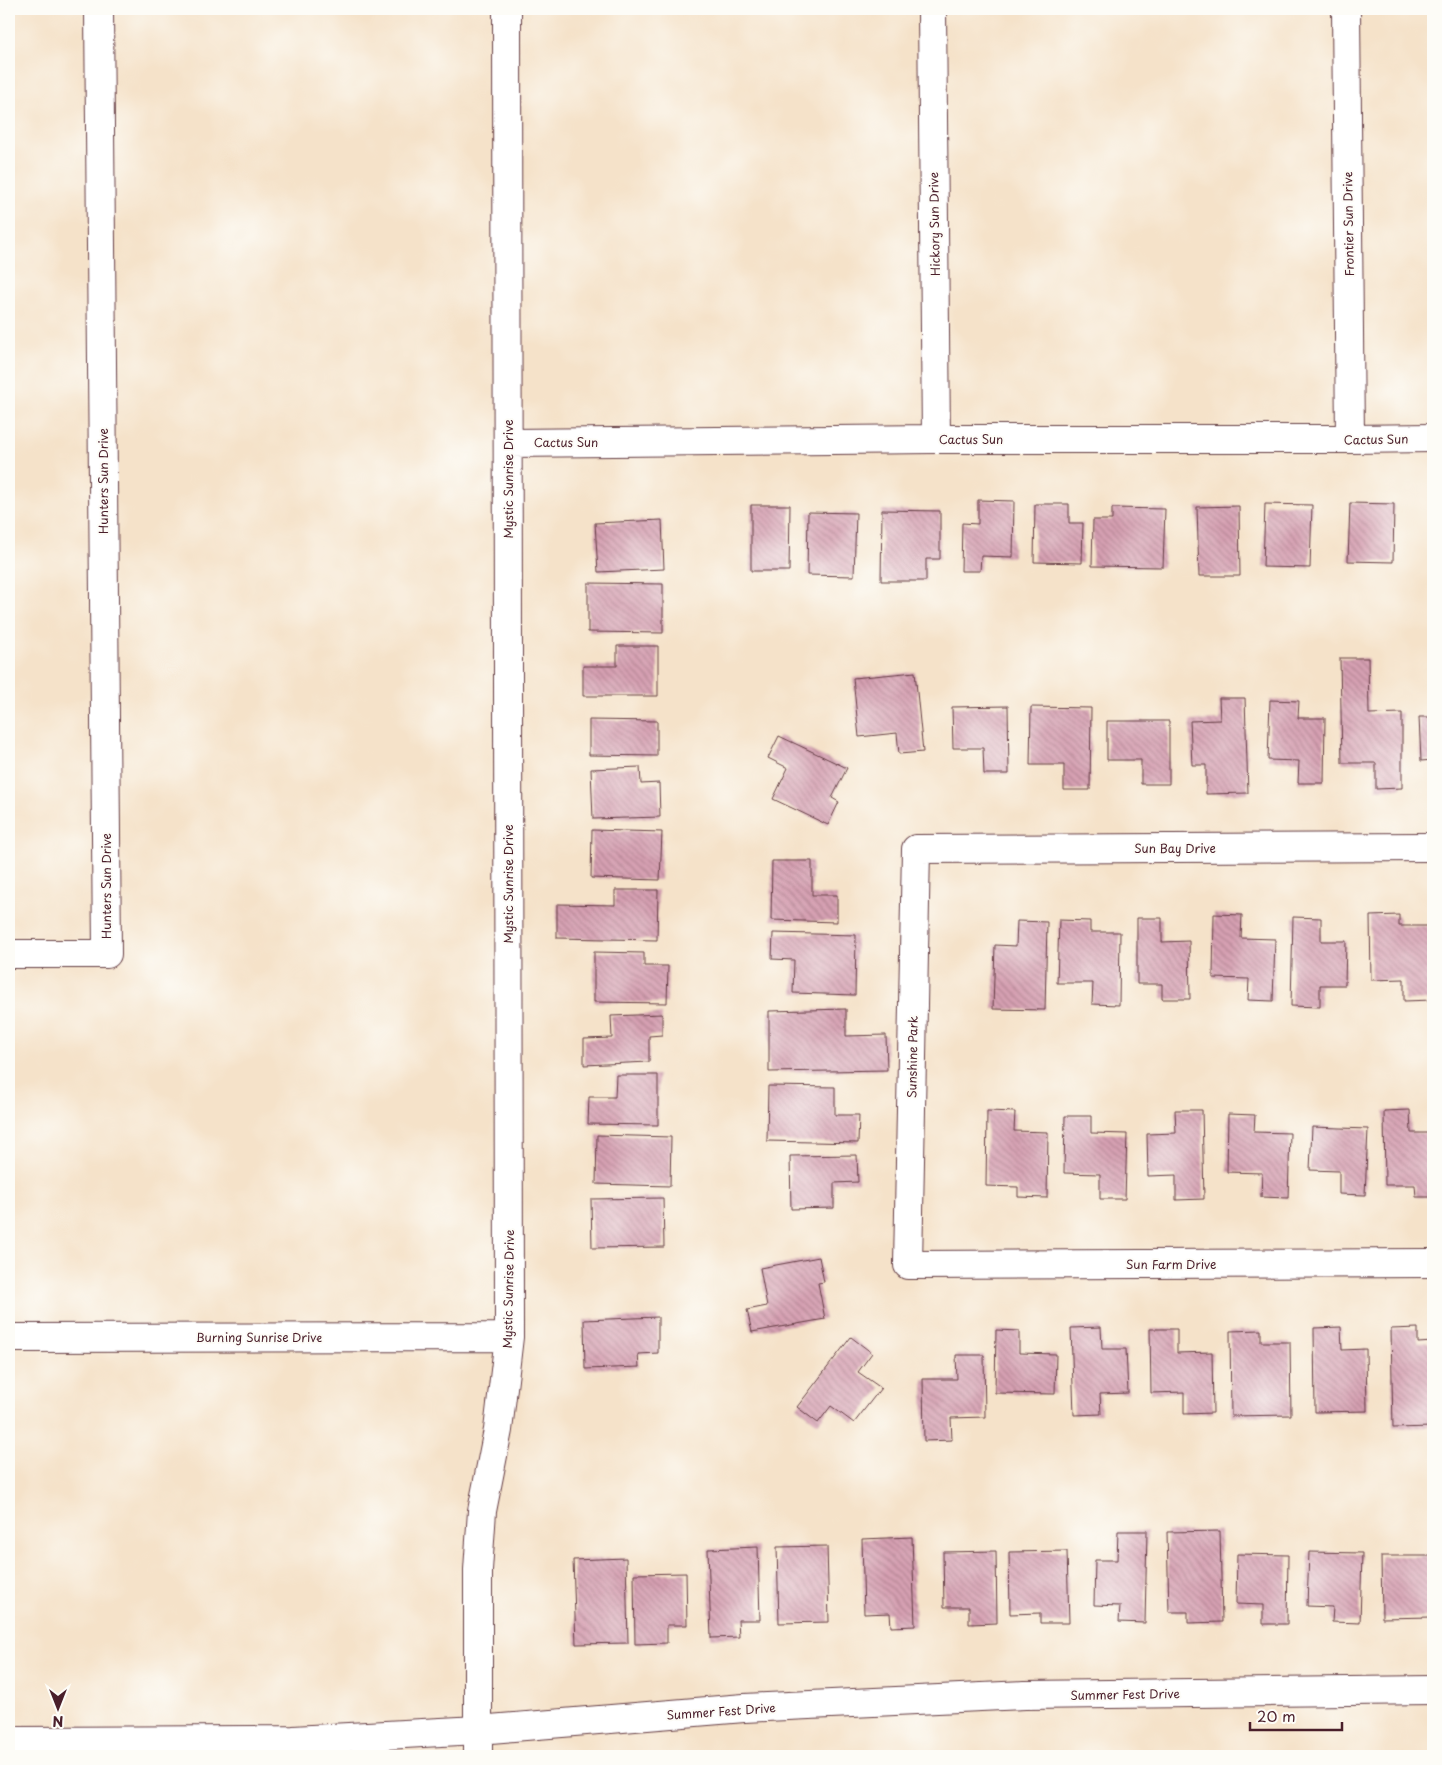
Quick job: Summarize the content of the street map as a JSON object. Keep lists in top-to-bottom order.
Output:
{
  "streets": {
    "street": [
      "Hickory Sun Drive",
      "Frontier Sun Drive",
      "Cactus Sun",
      "Mystic Sunrise Drive",
      "Hunters Sun Drive",
      "Sun Bay Drive",
      "Sunshine Park",
      "Sun Farm Drive",
      "Burning Sunrise Drive",
      "Summer Fest Drive"
    ]
  },
  "crossings": [
    ["Hickory Sun Drive", "Cactus Sun"],
    ["Frontier Sun Drive", "Cactus Sun"],
    ["Cactus Sun", "Mystic Sunrise Drive"],
    ["Mystic Sunrise Drive", "Burning Sunrise Drive"],
    ["Mystic Sunrise Drive", "Summer Fest Drive"],
    ["Sun Bay Drive", "Sunshine Park"],
    ["Sunshine Park", "Sun Farm Drive"]
  ],
  "scale_bar": "20 m",
  "north": "bottom"
}
